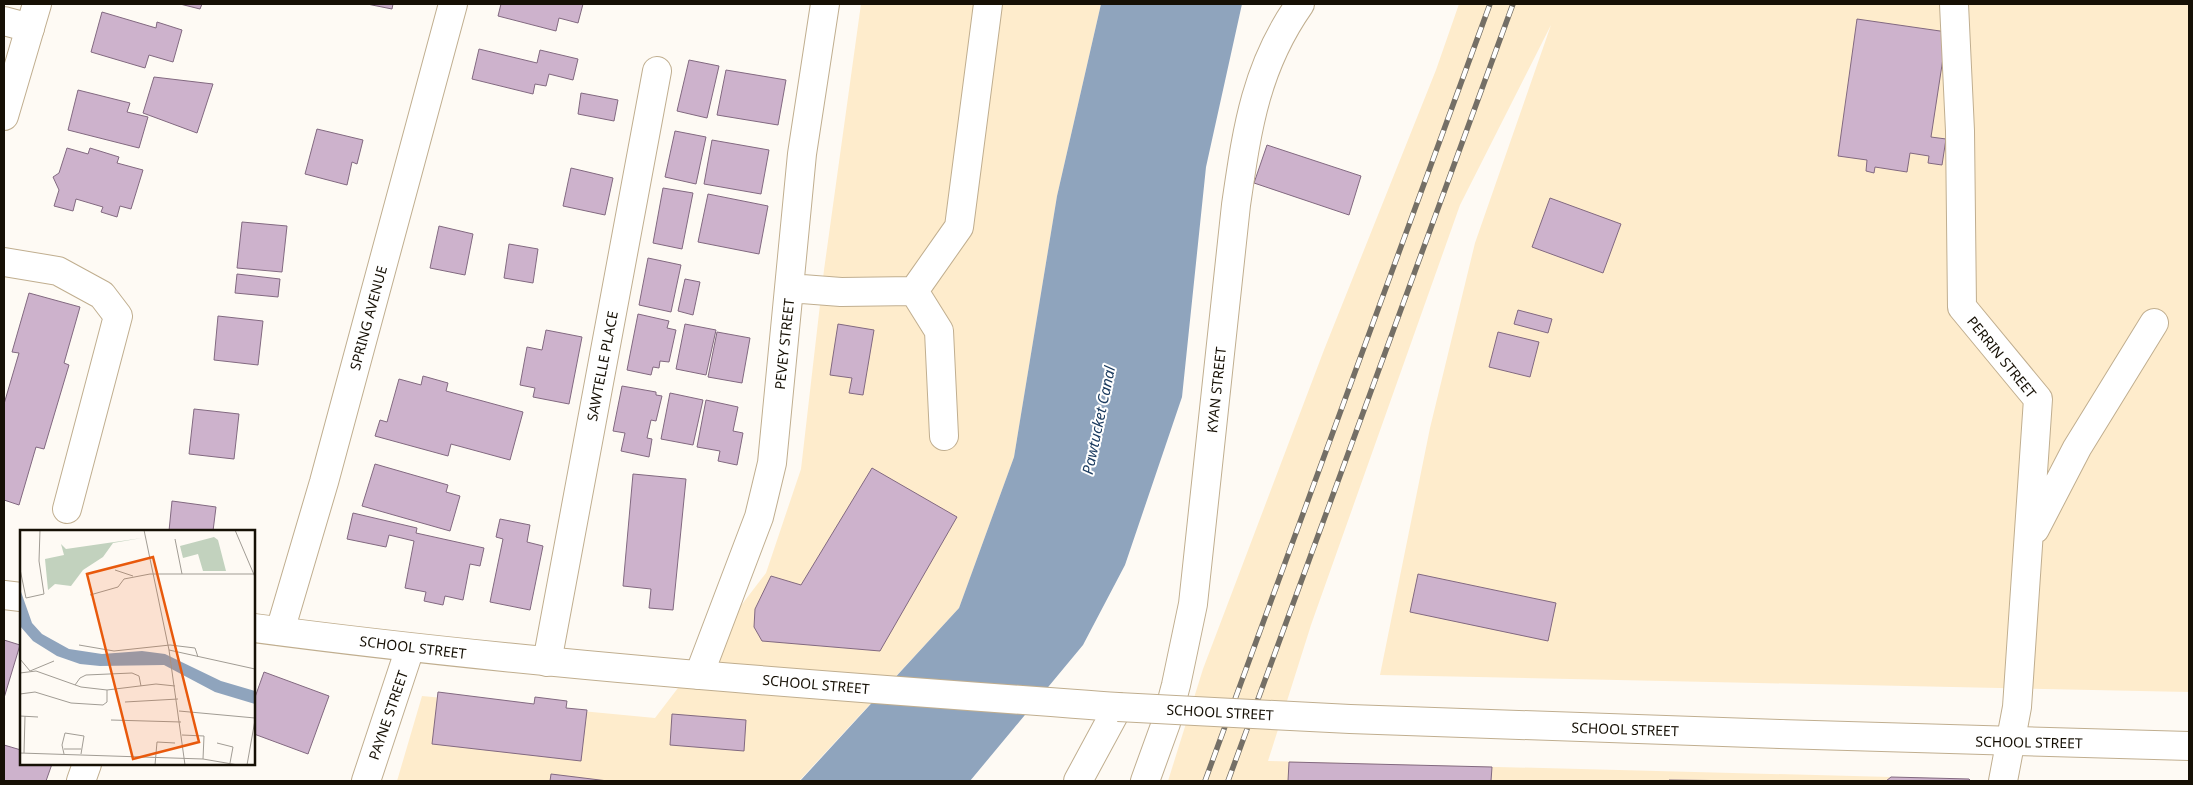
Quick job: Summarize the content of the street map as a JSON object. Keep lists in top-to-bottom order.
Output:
{
  "streets": {
    "street": [
      "SPRING AVENUE",
      "PEVEY STREET",
      "PERRIN STREET",
      "SAWTELLE PLACE",
      "KYAN STREET",
      "SCHOOL STREET",
      "PAYNE STREET"
    ]
  },
  "crossings": [
    ["SPRING AVENUE", "SCHOOL STREET"],
    ["PEVEY STREET", "SCHOOL STREET"],
    ["PERRIN STREET", "SCHOOL STREET"],
    ["SAWTELLE PLACE", "SCHOOL STREET"],
    ["SCHOOL STREET", "PAYNE STREET"]
  ],
  "water": ["Pawtucket Canal"]
}
